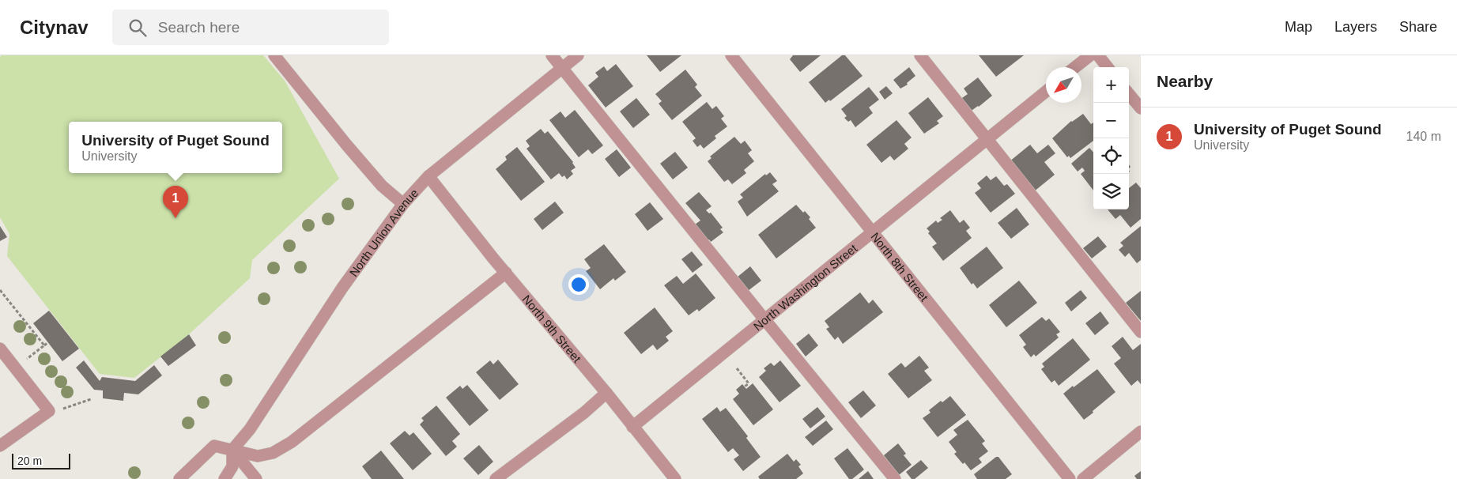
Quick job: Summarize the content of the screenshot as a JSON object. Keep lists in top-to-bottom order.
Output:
{
  "streets": {
    "street": [
      "North Union Avenue",
      "North 8th Street",
      "North Washington Street",
      "North 9th Street"
    ]
  },
  "crossings": [
    ["North Union Avenue", "North 9th Street"],
    ["North 8th Street", "North Washington Street"],
    ["North Washington Street", "North 9th Street"]
  ],
  "scale_bar": "20 m",
  "north": "bottom left",
  "page": {
    "header": "Citynav",
    "search": "Search here",
    "nav": ["Map", "Layers", "Share"],
    "heading": "Nearby",
    "map_buttons": ["+", "−"],
    "list": [
      {
        "mark": "1",
        "name": "University of Puget Sound",
        "note": "University",
        "value": "140 m"
      }
    ],
    "popup": ["University of Puget Sound", "University"],
    "pins": "1",
    "scale": "20 m"
  }
}
